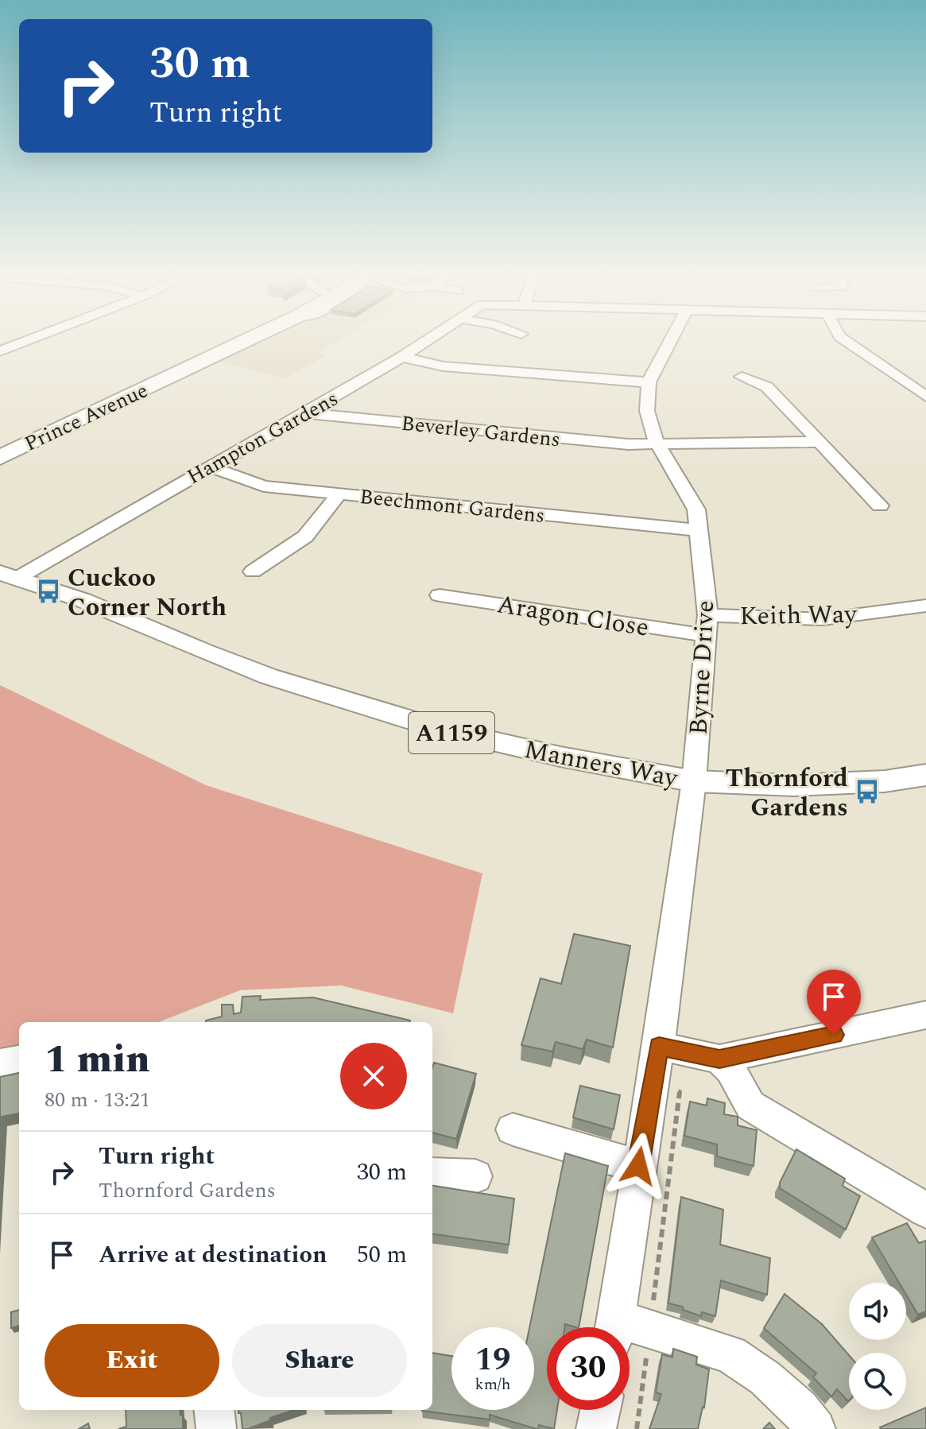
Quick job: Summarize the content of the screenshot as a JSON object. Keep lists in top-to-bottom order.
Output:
{
  "streets": {
    "highway": ["Prince Avenue"],
    "main road": ["A1159", "Manners Way"],
    "street": [
      "Beverley Gardens",
      "Hampton Gardens",
      "Beechmont Gardens",
      "Keith Way",
      "Aragon Close",
      "Byrne Drive"
    ]
  },
  "crossings": [
    ["Beverley Gardens", "Hampton Gardens"],
    ["Beverley Gardens", "Byrne Drive"],
    ["Hampton Gardens", "Beechmont Gardens"],
    ["Hampton Gardens", "Manners Way"],
    ["Beechmont Gardens", "Byrne Drive"],
    ["Keith Way", "Byrne Drive"],
    ["Aragon Close", "Byrne Drive"],
    ["Byrne Drive", "Manners Way"]
  ],
  "places": {
    "bus stop": ["Cuckoo Corner North", "Thornford Gardens"]
  },
  "page": {
    "turn": ["30 m", "Turn right"],
    "heading": ["1 min", "80 m · 13:21"],
    "list": [
      {
        "name": "Turn right",
        "note": "Thornford Gardens",
        "value": "30 m"
      },
      {
        "name": "Arrive at destination",
        "value": "50 m"
      }
    ],
    "buttons": ["Exit", "Share"],
    "speed": "19 km/h",
    "limit": "30"
  }
}
